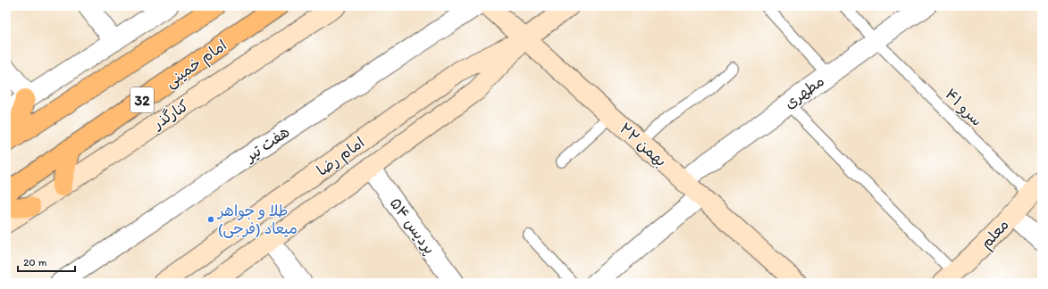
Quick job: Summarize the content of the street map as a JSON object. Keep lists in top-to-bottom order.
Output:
{
  "streets": {
    "highway": ["امام خمینی", "32"],
    "main road": [
      "کنارگذر",
      "۲۲ بهمن",
      "امام رضا",
      "معلم"
    ],
    "street": ["مطهری", "هفت تیر", "پردیس ۵۴"],
    "lane": ["سرو ۴۱"]
  },
  "crossings": [
    ["مطهری", "سرو ۴۱"],
    ["مطهری", "۲۲ بهمن"],
    ["سرو ۴۱", "معلم"],
    ["۲۲ بهمن", "امام رضا"],
    ["امام رضا", "پردیس ۵۴"]
  ],
  "places": ["طلا و جواهر میعاد (فرجی)"],
  "scale_bar": "20 m"
}
